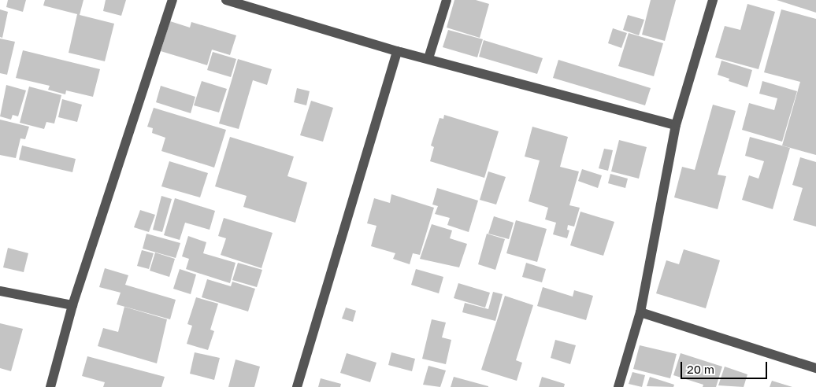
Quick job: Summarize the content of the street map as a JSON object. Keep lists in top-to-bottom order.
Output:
{
  "scale_bar": "20 m"
}
